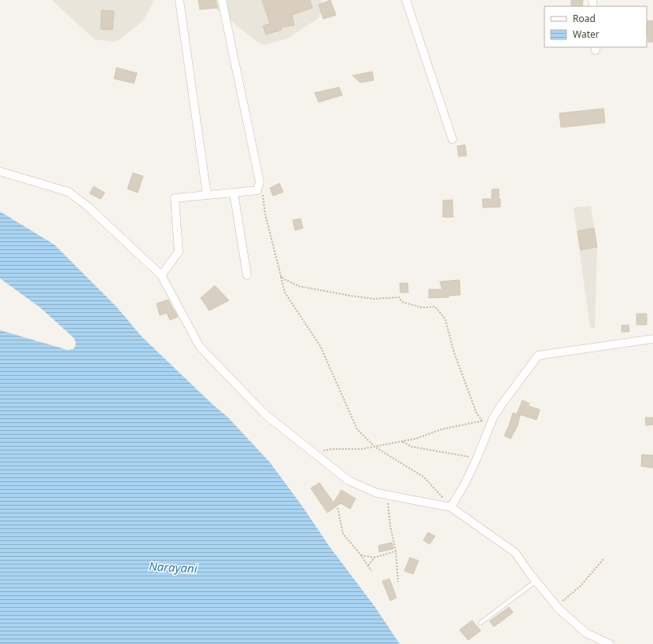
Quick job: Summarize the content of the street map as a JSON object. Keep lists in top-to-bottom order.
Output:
{
  "water": ["Narayani"],
  "legend": ["Road", "Water"]
}
